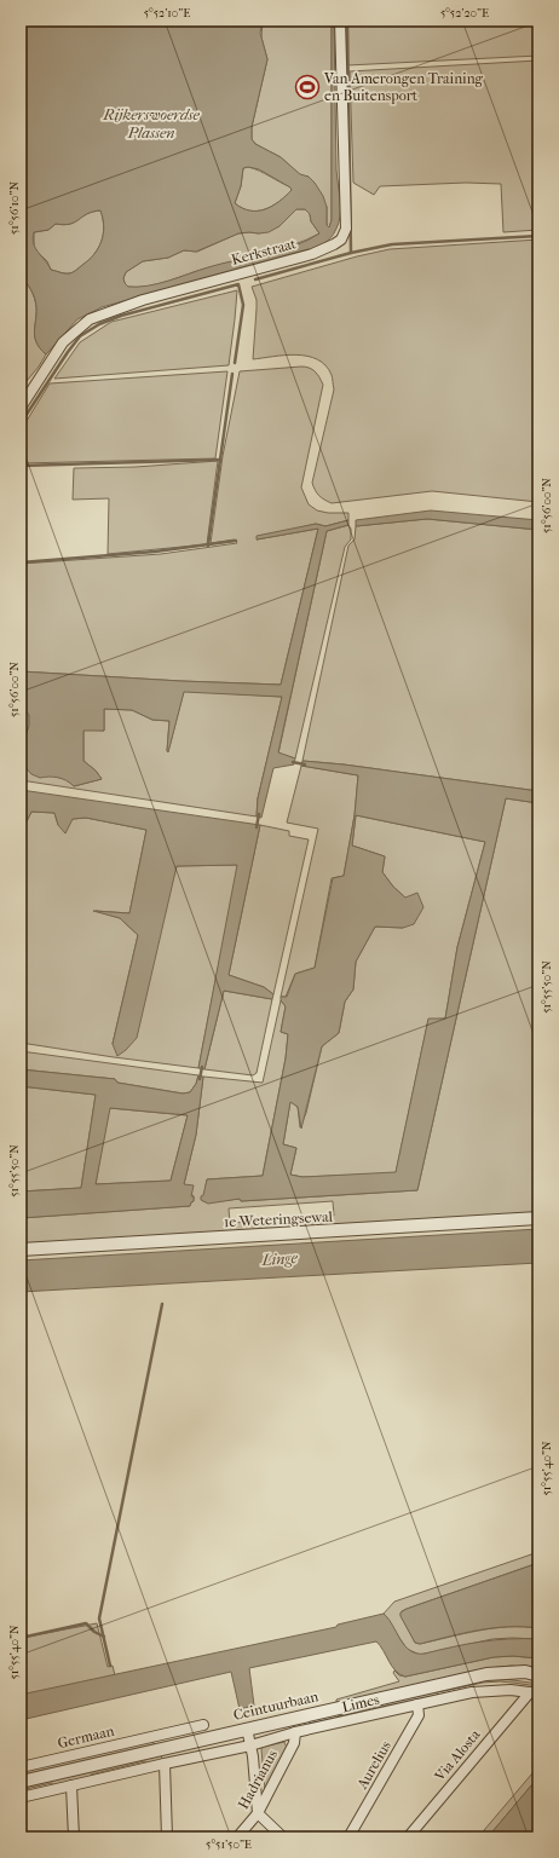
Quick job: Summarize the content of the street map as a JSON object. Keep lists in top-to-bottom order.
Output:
{
  "streets": {
    "street": [
      "Kerkstraat",
      "1e Weteringsewal",
      "Limes",
      "Ceintuurbaan",
      "Germaan",
      "Via Alosta",
      "Aurelius",
      "Hadrianus"
    ]
  },
  "crossings": [
    ["Limes", "Via Alosta"],
    ["Limes", "Aurelius"],
    ["Limes", "Hadrianus"]
  ],
  "water": ["Rijkerswoerdse Plassen", "Linge"],
  "places": {
    "sports": ["Van Amerongen Training en Buitensport"]
  },
  "coordinates": [
    "5°52'10\"E",
    "5°52'20\"E",
    "51°56'10\"N",
    "51°56'00\"N",
    "51°55'50\"N",
    "51°55'40\"N",
    "5°51'50\"E"
  ]
}
